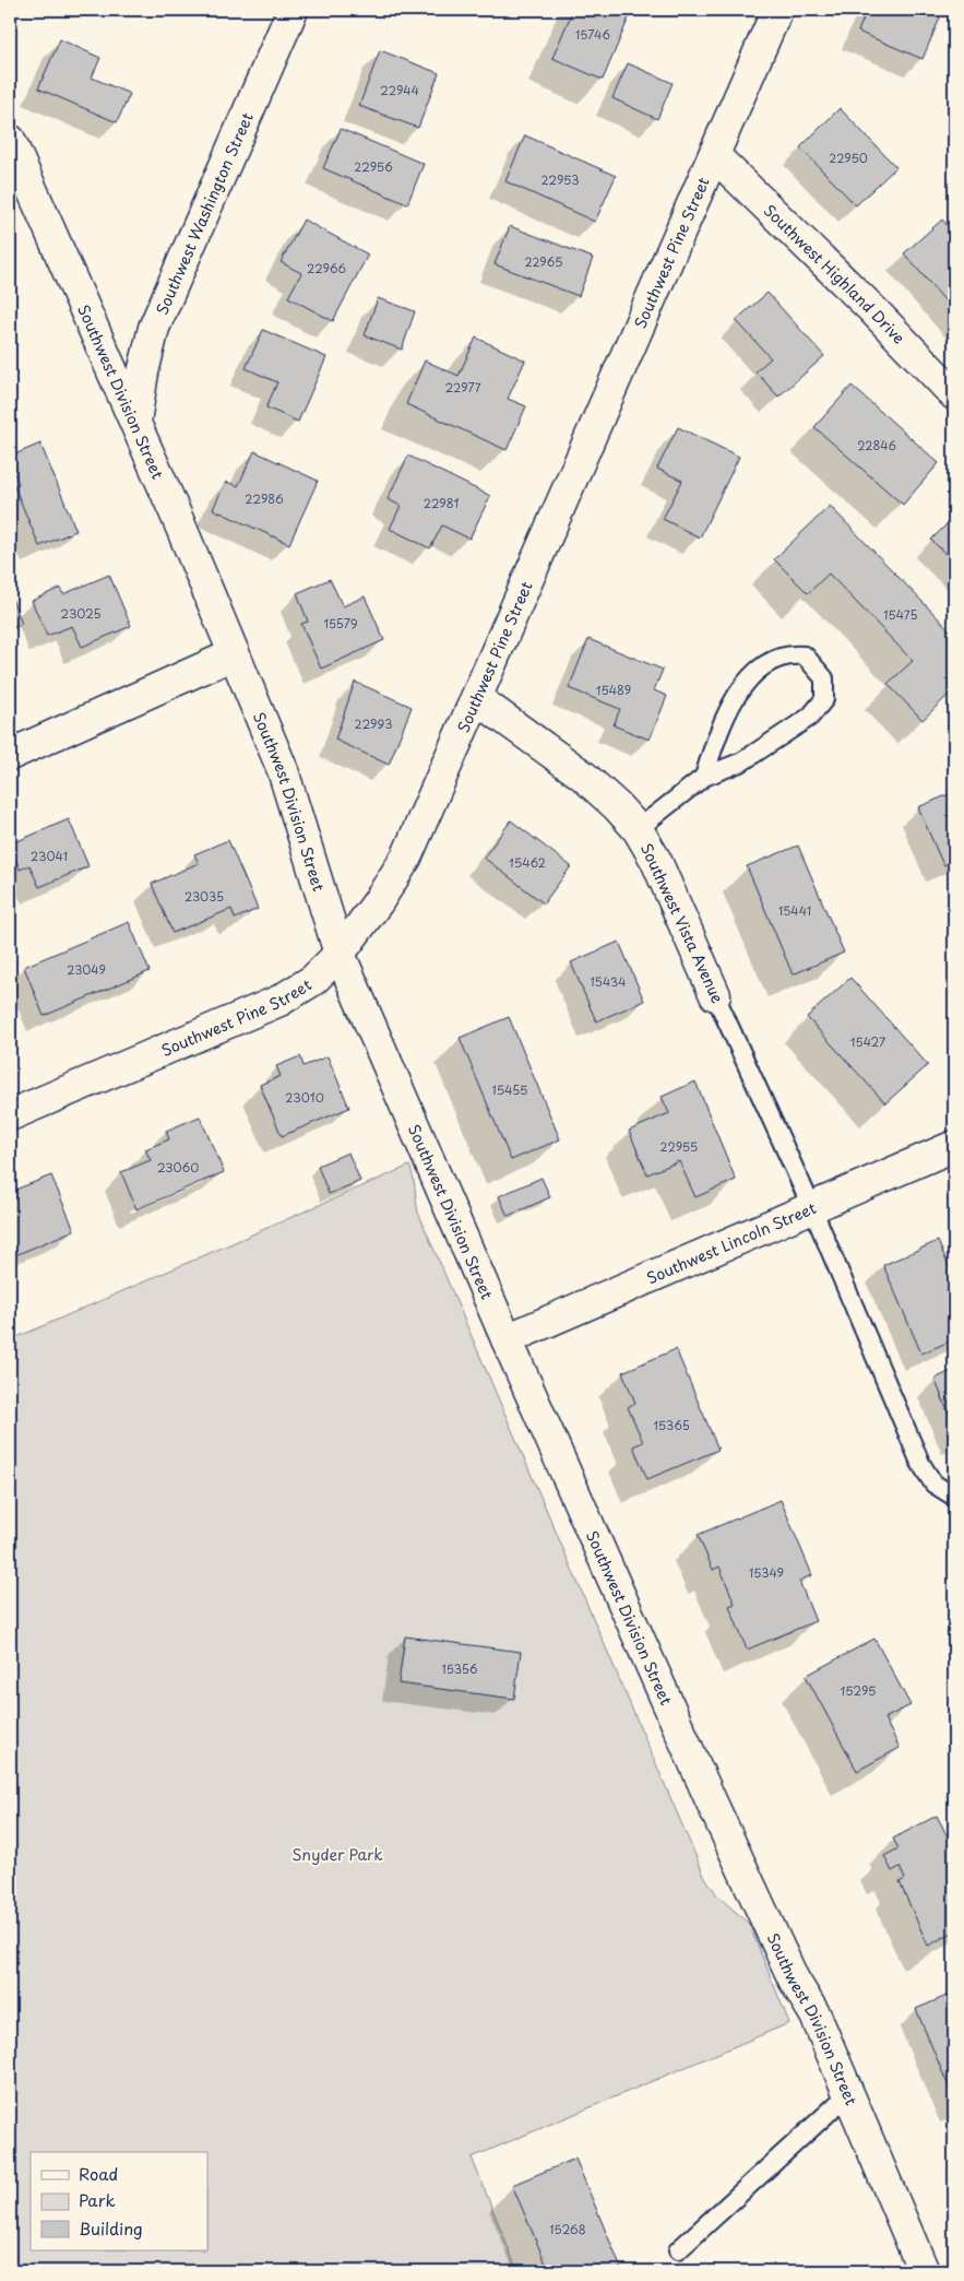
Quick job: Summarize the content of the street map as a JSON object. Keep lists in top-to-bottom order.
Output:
{
  "streets": {
    "street": [
      "Southwest Washington Street",
      "Southwest Pine Street",
      "Southwest Highland Drive",
      "Southwest Division Street",
      "Southwest Vista Avenue",
      "Southwest Lincoln Street"
    ]
  },
  "crossings": [
    ["Southwest Washington Street", "Southwest Division Street"],
    ["Southwest Pine Street", "Southwest Highland Drive"],
    ["Southwest Pine Street", "Southwest Division Street"],
    ["Southwest Pine Street", "Southwest Vista Avenue"],
    ["Southwest Division Street", "Southwest Lincoln Street"],
    ["Southwest Vista Avenue", "Southwest Lincoln Street"]
  ],
  "parks": ["Snyder Park"],
  "house_numbers": [
    "15746",
    "22944",
    "22950",
    "22956",
    "22953",
    "22965",
    "22966",
    "22977",
    "22846",
    "22986",
    "22981",
    "23025",
    "15475",
    "15579",
    "15489",
    "22993",
    "23041",
    "15462",
    "23035",
    "15441",
    "23049",
    "15434",
    "15427",
    "15455",
    "23010",
    "22955",
    "23060",
    "15365",
    "15349",
    "15356",
    "15295",
    "15268"
  ],
  "legend": ["Road", "Park", "Building"]
}
